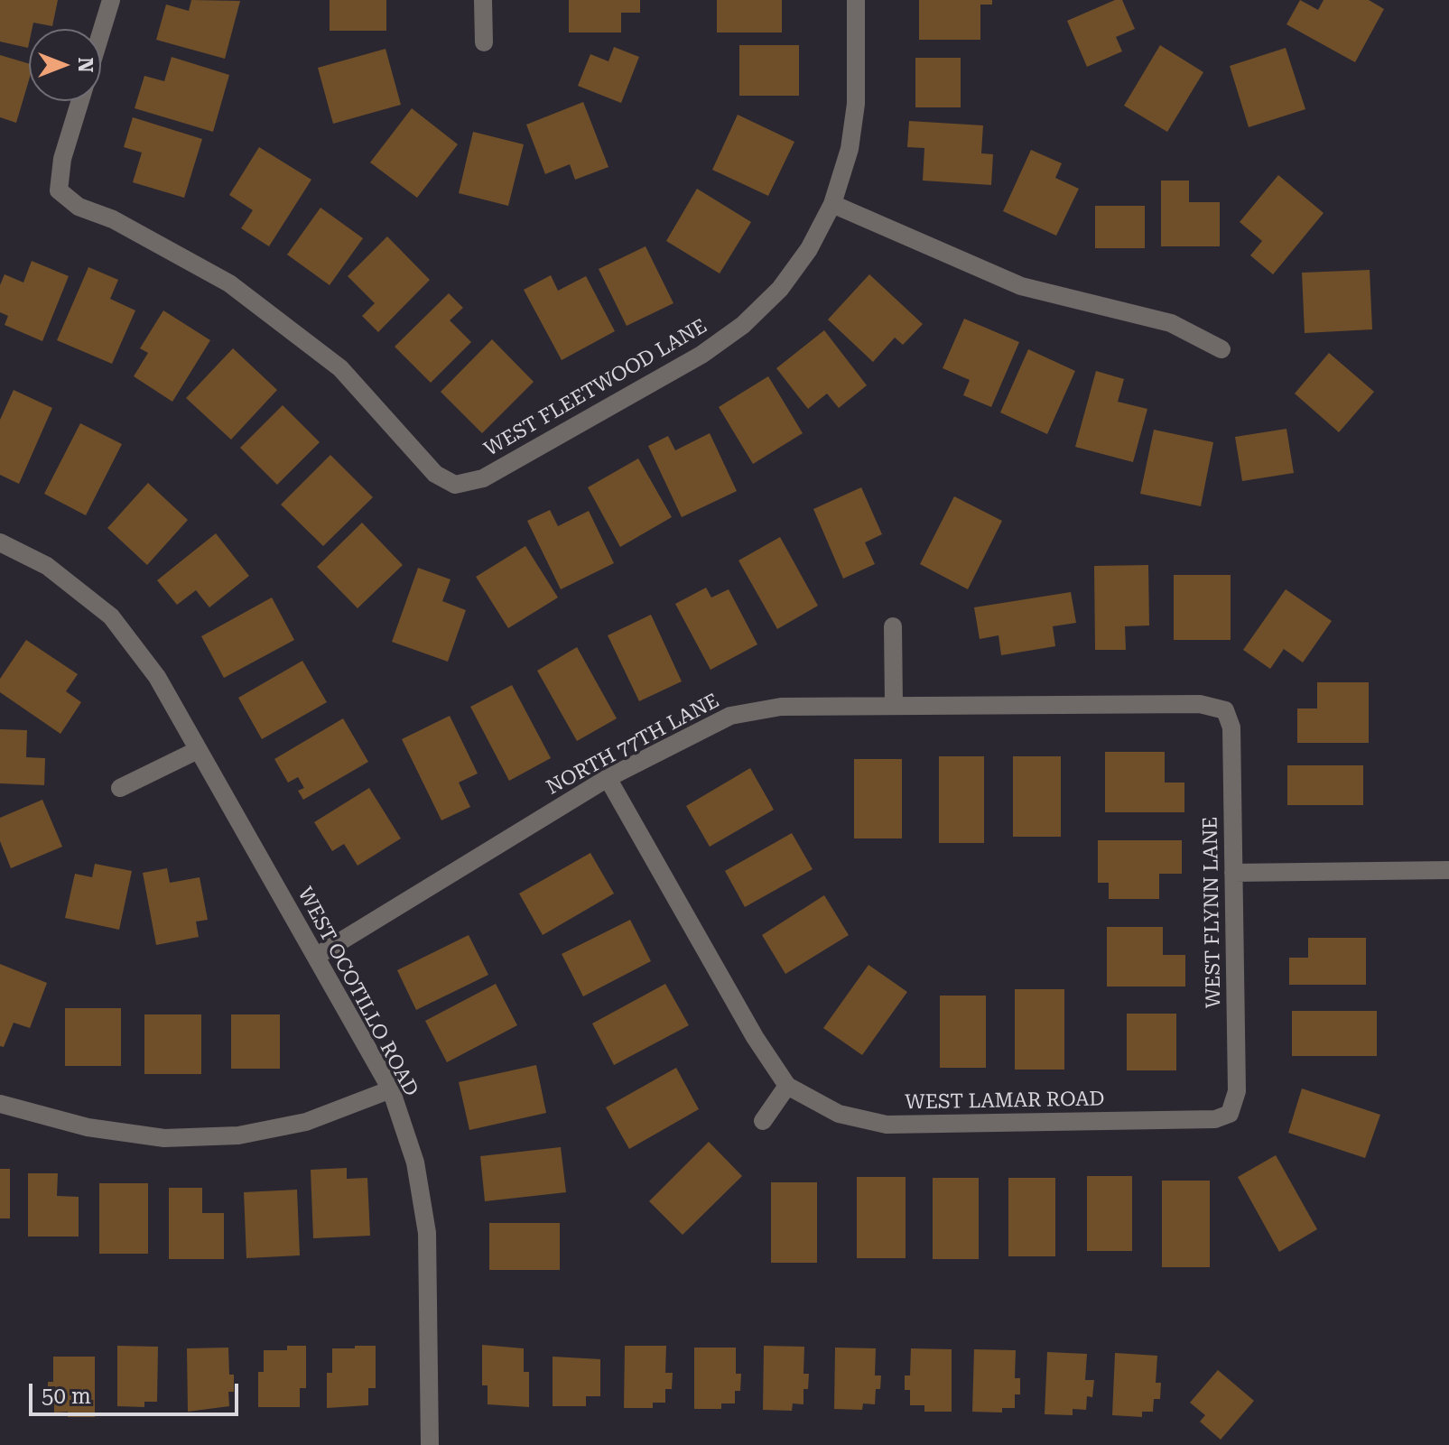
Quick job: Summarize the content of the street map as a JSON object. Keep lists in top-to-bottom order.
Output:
{
  "streets": {
    "street": [
      "WEST FLEETWOOD LANE",
      "NORTH 77TH LANE",
      "WEST FLYNN LANE",
      "WEST OCOTILLO ROAD",
      "WEST LAMAR ROAD"
    ]
  },
  "crossings": [
    ["NORTH 77TH LANE", "WEST FLYNN LANE"],
    ["NORTH 77TH LANE", "WEST OCOTILLO ROAD"],
    ["NORTH 77TH LANE", "WEST LAMAR ROAD"],
    ["WEST FLYNN LANE", "WEST LAMAR ROAD"]
  ],
  "scale_bar": "50 m",
  "north": "right"
}
